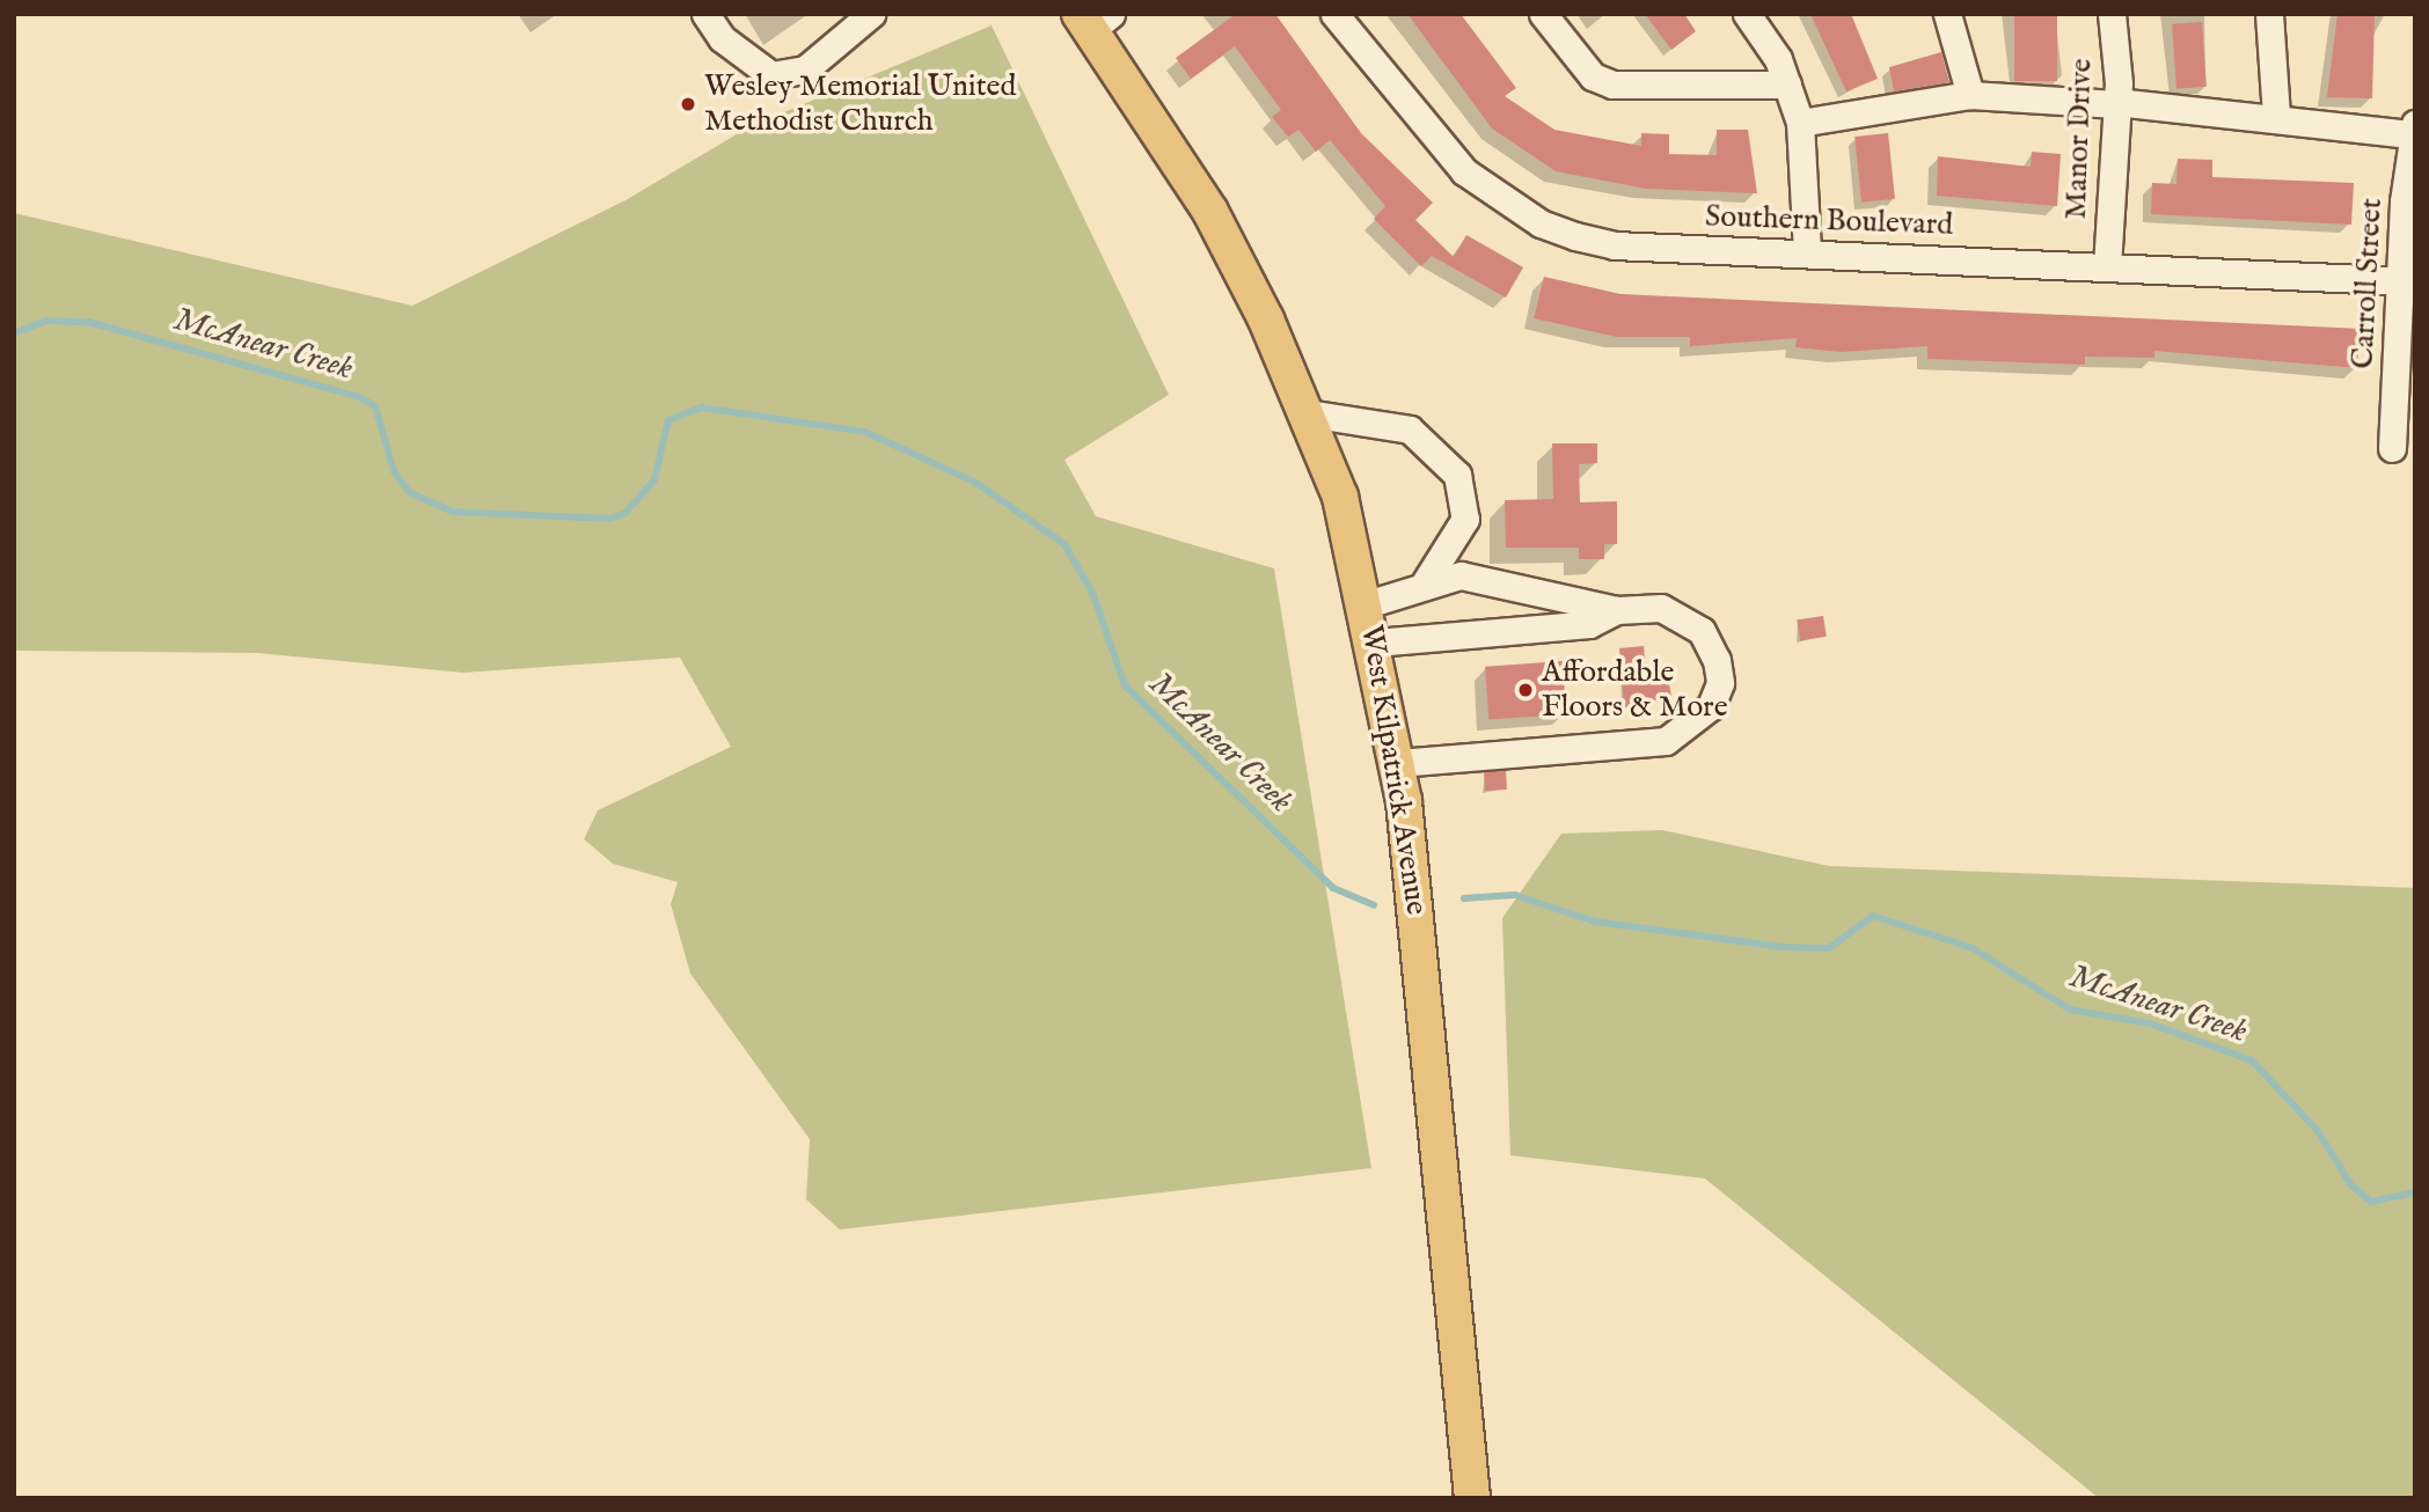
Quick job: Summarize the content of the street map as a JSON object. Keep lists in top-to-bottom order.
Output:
{
  "streets": {
    "main road": ["West Kilpatrick Avenue"],
    "street": ["Manor Drive", "Southern Boulevard", "Carroll Street"]
  },
  "crossings": [
    ["Manor Drive", "Southern Boulevard"],
    ["Southern Boulevard", "Carroll Street"]
  ],
  "water": ["McAnear Creek"],
  "places": ["Wesley Memorial United Methodist Church", "Affordable Floors & More"]
}
